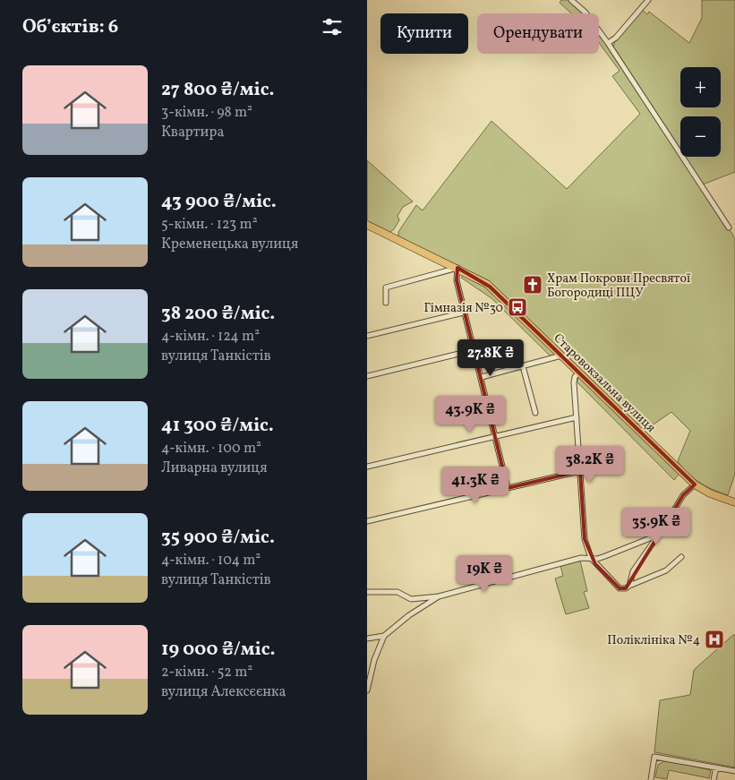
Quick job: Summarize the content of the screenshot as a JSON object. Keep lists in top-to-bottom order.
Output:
{
  "streets": {
    "main road": ["Старовокзальна вулиця"]
  },
  "places": {
    "church": ["Храм Покрови Пресвятої Богородиці ПЦУ"],
    "bus stop": ["Гімназія №30"],
    "hospital": ["Поліклініка №4"]
  },
  "page": {
    "heading": "Об’єктів: 6",
    "chip": ["Купити", "Орендувати"],
    "list": [
      {
        "name": "27 800 ₴/міс.",
        "note": "3-кімн. · 98 m² · Квартира"
      },
      {
        "name": "43 900 ₴/міс.",
        "note": "5-кімн. · 123 m² · Кременецька вулиця"
      },
      {
        "name": "38 200 ₴/міс.",
        "note": "4-кімн. · 124 m² · вулиця Танкістів"
      },
      {
        "name": "41 300 ₴/міс.",
        "note": "4-кімн. · 100 m² · Ливарна вулиця"
      },
      {
        "name": "35 900 ₴/міс.",
        "note": "4-кімн. · 104 m² · вулиця Танкістів"
      },
      {
        "name": "19 000 ₴/міс.",
        "note": "2-кімн. · 52 m² · вулиця Алексєєнка"
      }
    ],
    "map_buttons": ["+", "−"],
    "price": [
      "27.8K ₴",
      "43.9K ₴",
      "38.2K ₴",
      "41.3K ₴",
      "35.9K ₴",
      "19K ₴"
    ]
  }
}
